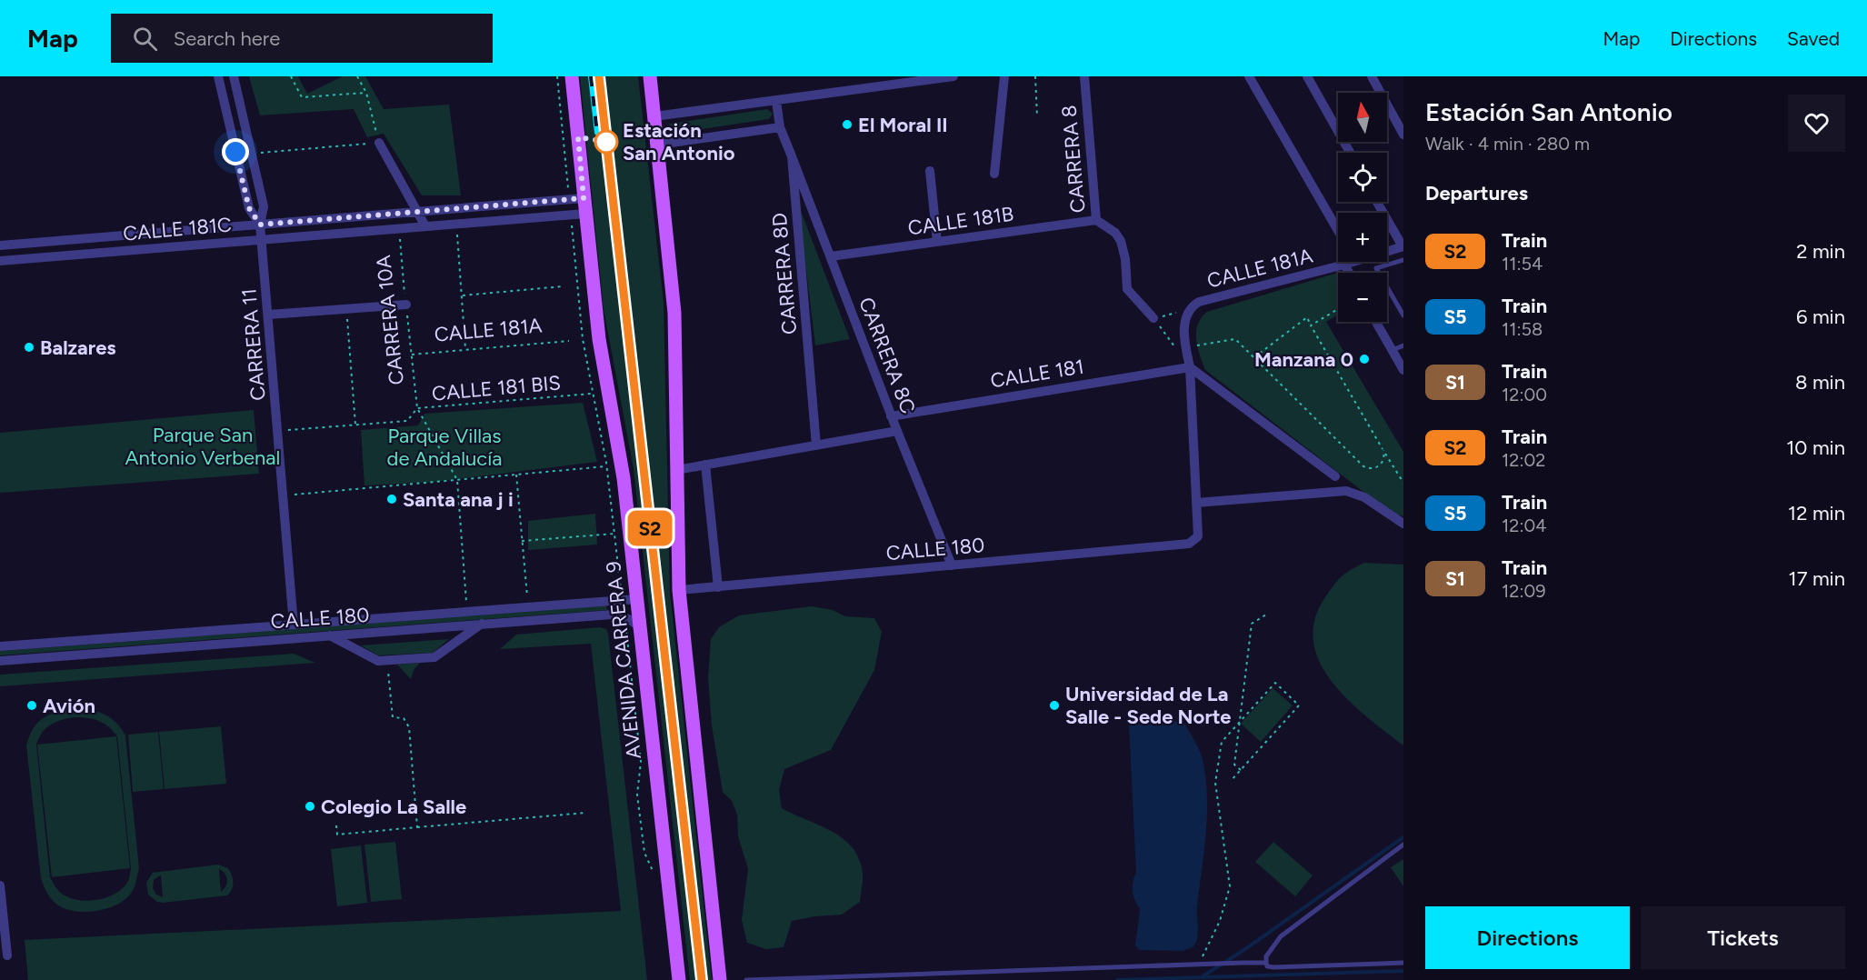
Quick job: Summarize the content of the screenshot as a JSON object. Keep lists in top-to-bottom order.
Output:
{
  "streets": {
    "main road": ["AVENIDA CARRERA 9"],
    "street": [
      "CARRERA 8",
      "CALLE 181B",
      "CALLE 181C",
      "CALLE 181A",
      "CARRERA 8D",
      "CARRERA 11",
      "CARRERA 8C",
      "CALLE 181",
      "CALLE 180"
    ],
    "path": ["CARRERA 10A", "CALLE 181 BIS"]
  },
  "crossings": [
    ["CARRERA 8", "CALLE 181B"],
    ["CARRERA 8", "CALLE 181A"],
    ["CALLE 181B", "CARRERA 8C"],
    ["CALLE 181C", "CARRERA 10A"],
    ["CALLE 181C", "CARRERA 11"],
    ["CALLE 181C", "AVENIDA CARRERA 9"],
    ["CALLE 181A", "CARRERA 10A"],
    ["CARRERA 8D", "CARRERA 8C"],
    ["CARRERA 10A", "CALLE 181 BIS"],
    ["CARRERA 11", "CALLE 181 BIS"],
    ["CARRERA 11", "CALLE 180"],
    ["CARRERA 8C", "CALLE 181"],
    ["CARRERA 8C", "CALLE 180"],
    ["CALLE 180", "AVENIDA CARRERA 9"]
  ],
  "parks": ["Parque San Antonio Verbenal", "Parque Villas de Andalucía"],
  "places": [
    "El Moral II",
    "Estación San Antonio",
    "Balzares",
    "Manzana 0",
    "Santa ana j i",
    "Avión",
    "Universidad de La Salle - Sede Norte",
    "Colegio La Salle"
  ],
  "north": "top",
  "page": {
    "header": "Map",
    "search": "Search here",
    "nav": ["Map", "Directions", "Saved"],
    "on_map": "S2",
    "heading": [
      ["Estación San Antonio", "Walk · 4 min · 280 m"],
      "Departures"
    ],
    "map_buttons": ["+", "−"],
    "list": [
      {
        "mark": "S2",
        "name": "Train",
        "note": "11:54",
        "value": "2 min"
      },
      {
        "mark": "S5",
        "name": "Train",
        "note": "11:58",
        "value": "6 min"
      },
      {
        "mark": "S1",
        "name": "Train",
        "note": "12:00",
        "value": "8 min"
      },
      {
        "mark": "S2",
        "name": "Train",
        "note": "12:02",
        "value": "10 min"
      },
      {
        "mark": "S5",
        "name": "Train",
        "note": "12:04",
        "value": "12 min"
      },
      {
        "mark": "S1",
        "name": "Train",
        "note": "12:09",
        "value": "17 min"
      }
    ],
    "buttons": ["Directions", "Tickets"]
  }
}
